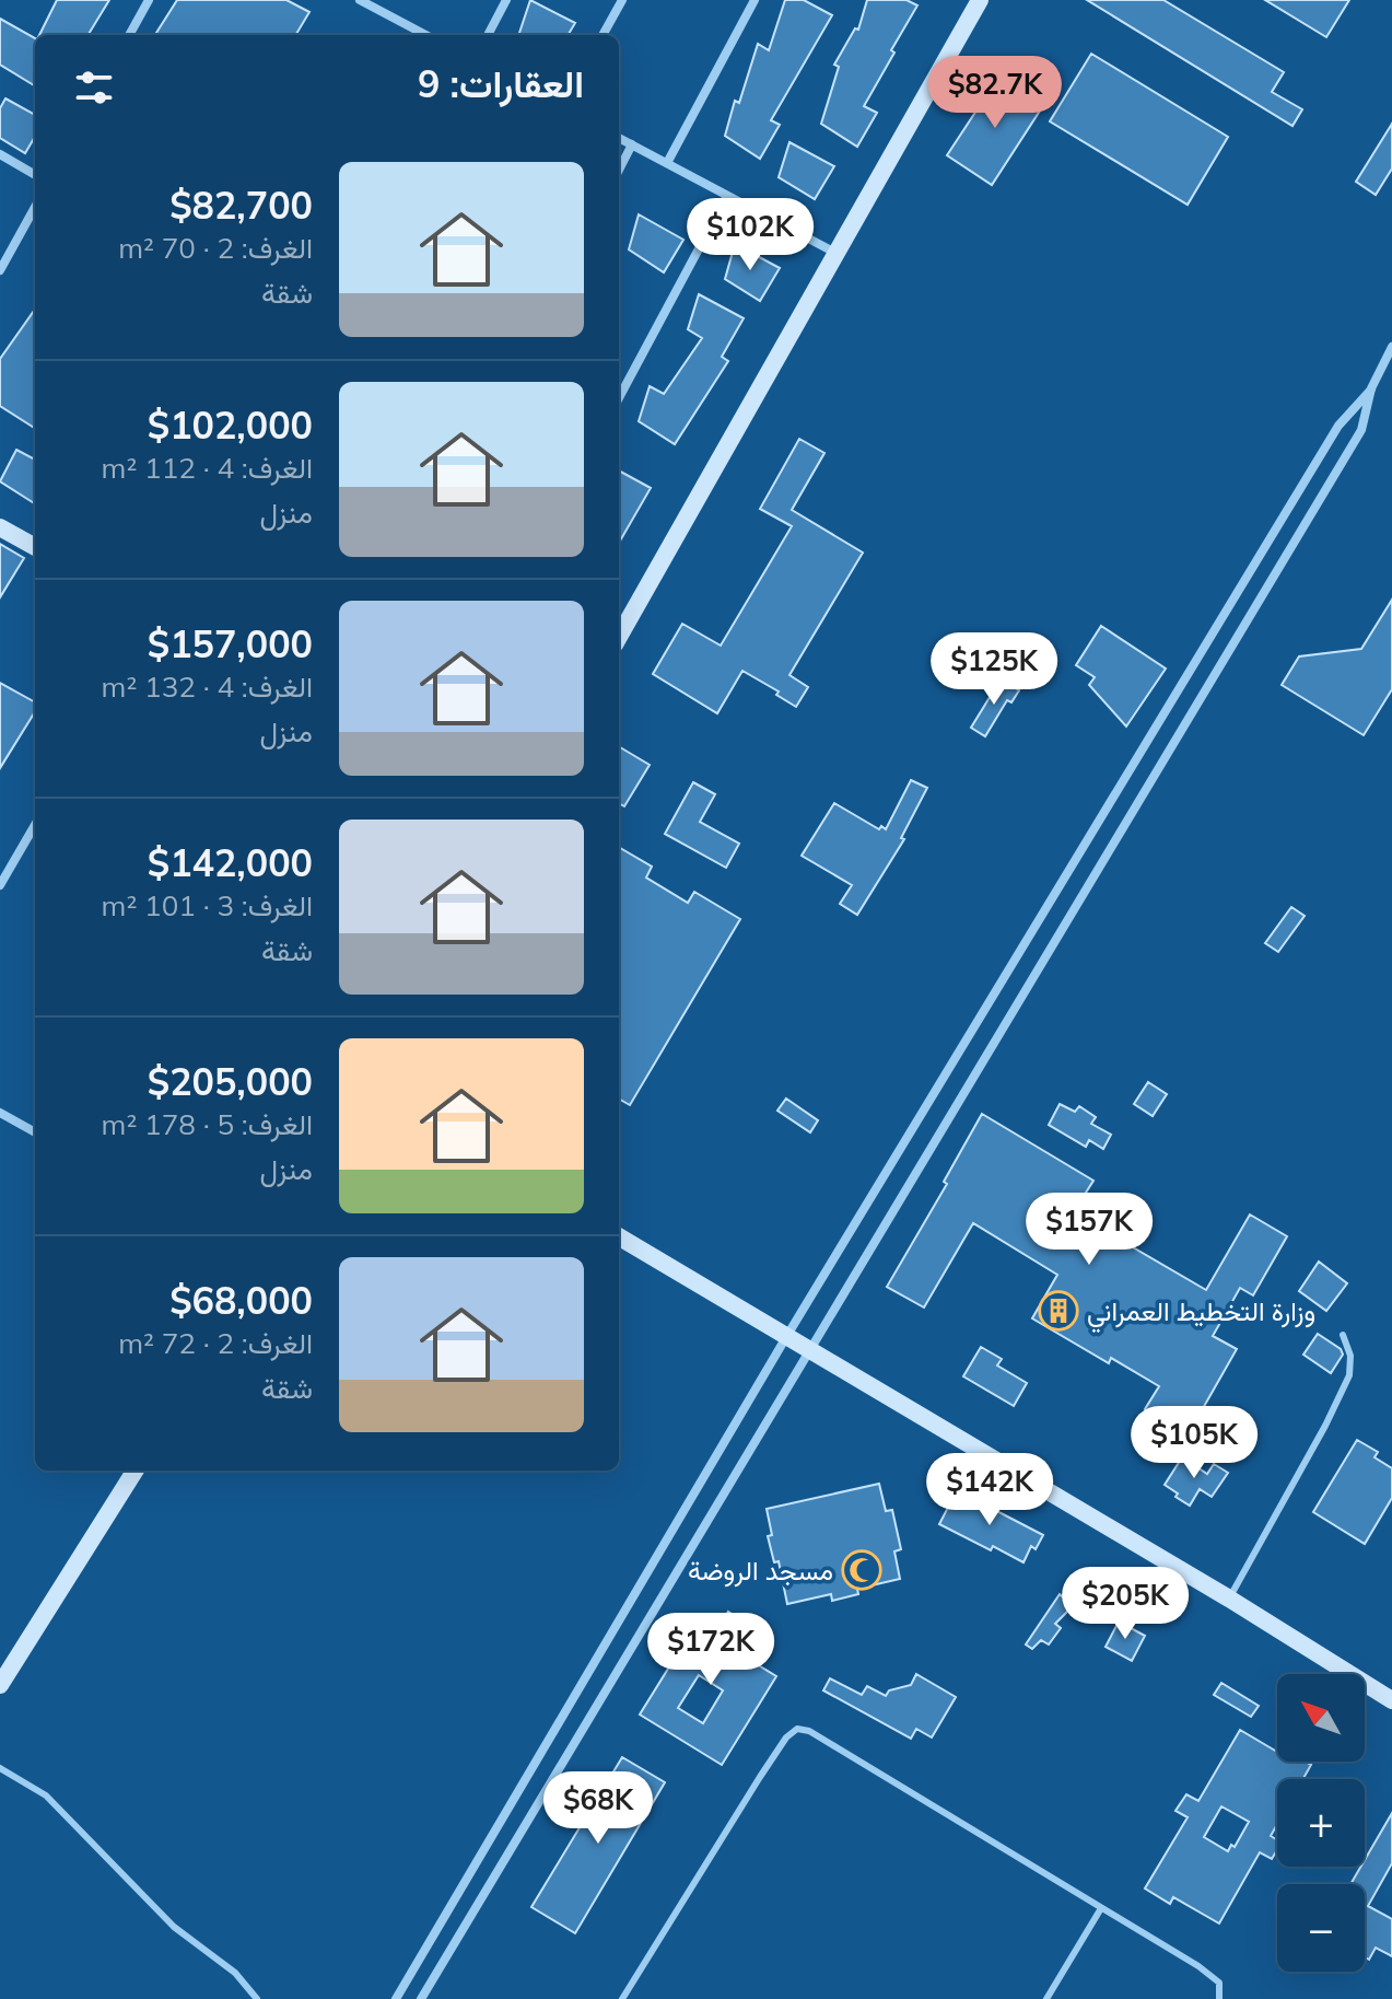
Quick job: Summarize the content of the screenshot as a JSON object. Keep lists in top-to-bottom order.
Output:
{
  "places": {
    "building": ["وزارة التخطيط العمراني"],
    "mosque": ["مسجد الروضة"]
  },
  "north": "top left",
  "page": {
    "heading": "العقارات: 9",
    "price": [
      "$82.7K",
      "$102K",
      "$125K",
      "$157K",
      "$105K",
      "$142K",
      "$205K",
      "$172K",
      "$68K"
    ],
    "list": [
      {
        "name": "$82,700",
        "note": "الغرف: 2 · 70 m² · شقة"
      },
      {
        "name": "$102,000",
        "note": "الغرف: 4 · 112 m² · منزل"
      },
      {
        "name": "$157,000",
        "note": "الغرف: 4 · 132 m² · منزل"
      },
      {
        "name": "$142,000",
        "note": "الغرف: 3 · 101 m² · شقة"
      },
      {
        "name": "$205,000",
        "note": "الغرف: 5 · 178 m² · منزل"
      },
      {
        "name": "$68,000",
        "note": "الغرف: 2 · 72 m² · شقة"
      }
    ],
    "map_buttons": ["+", "−"]
  }
}
